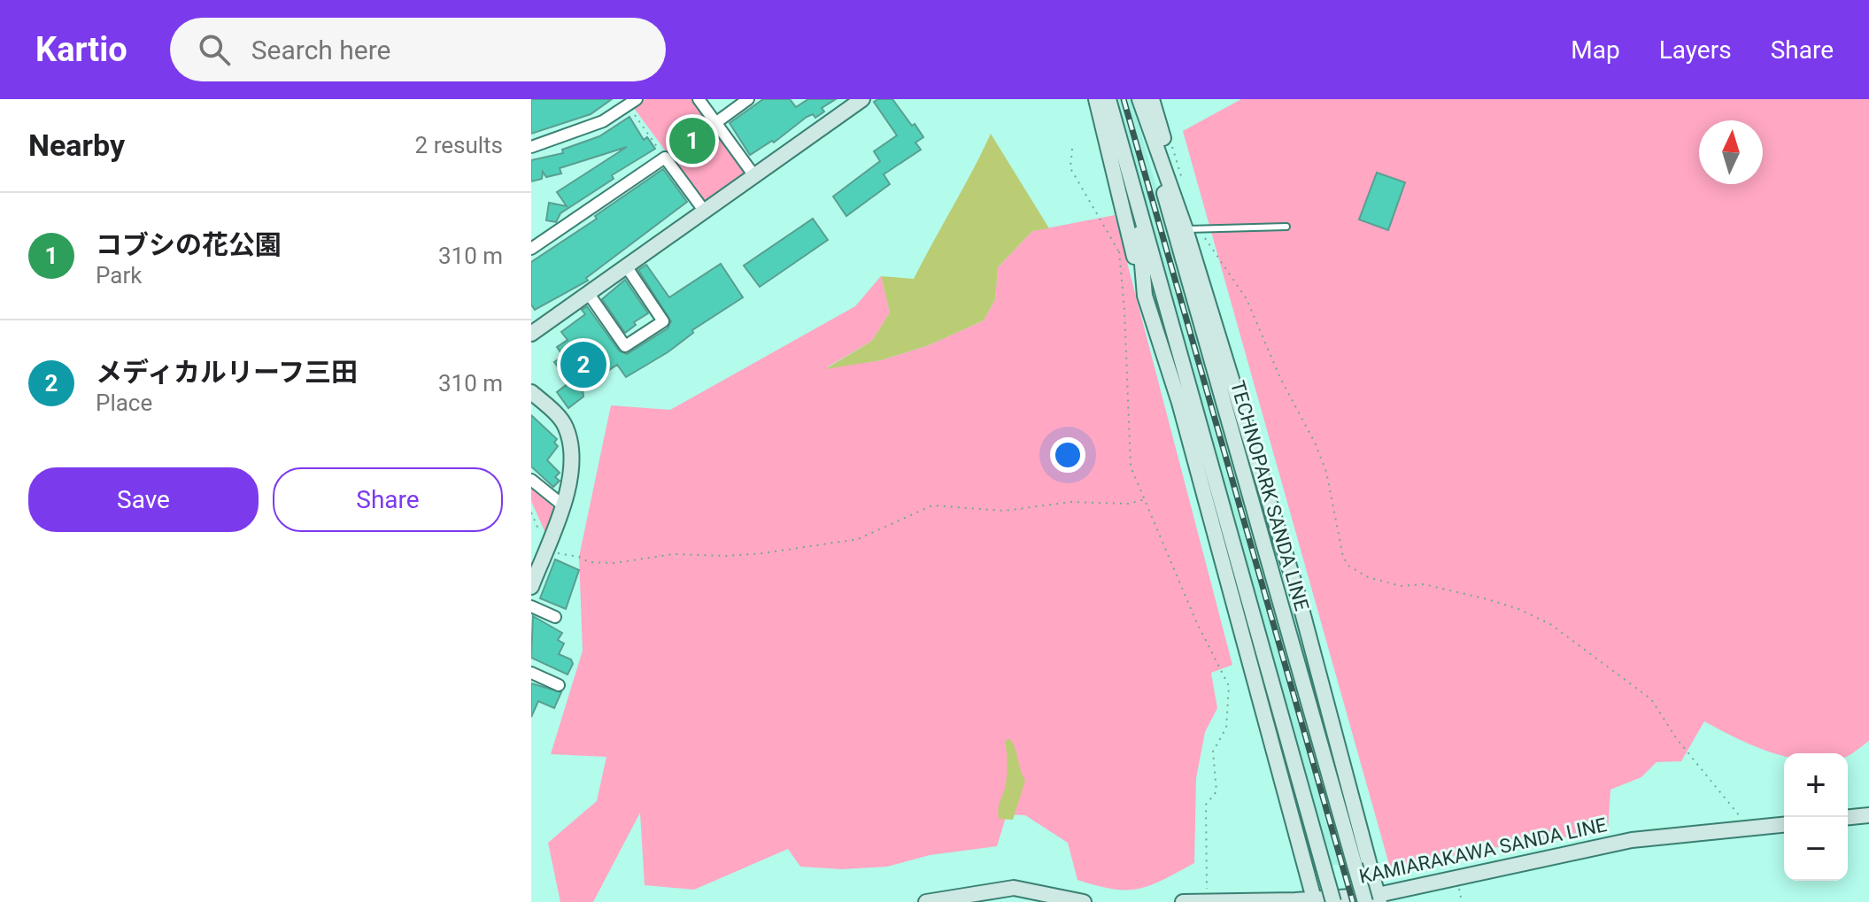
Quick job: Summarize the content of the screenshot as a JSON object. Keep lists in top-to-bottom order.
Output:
{
  "streets": {
    "main road": ["TECHNOPARK SANDA LINE", "KAMIARAKAWA SANDA LINE"]
  },
  "crossings": [
    ["TECHNOPARK SANDA LINE", "KAMIARAKAWA SANDA LINE"]
  ],
  "north": "top",
  "page": {
    "header": "Kartio",
    "search": "Search here",
    "nav": ["Map", "Layers", "Share"],
    "heading": ["Nearby", "2 results"],
    "pins": ["1", "2"],
    "list": [
      {
        "mark": "1",
        "name": "コブシの花公園",
        "note": "Park",
        "value": "310 m"
      },
      {
        "mark": "2",
        "name": "メディカルリーフ三田",
        "note": "Place",
        "value": "310 m"
      }
    ],
    "buttons": ["Save", "Share"],
    "map_buttons": ["+", "−"]
  }
}
